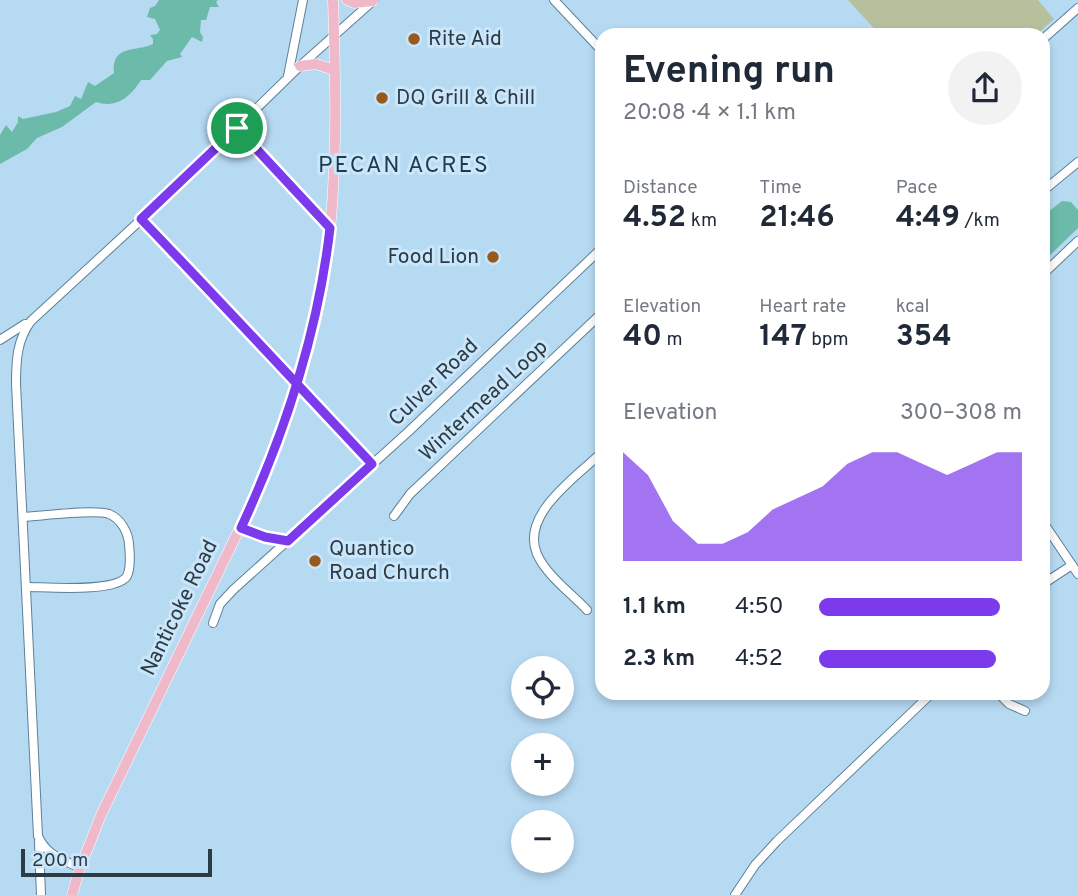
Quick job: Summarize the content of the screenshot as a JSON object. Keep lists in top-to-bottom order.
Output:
{
  "streets": {
    "main road": ["Nanticoke Road"],
    "street": ["Culver Road", "Wintermead Loop"]
  },
  "districts": ["PECAN ACRES"],
  "places": [
    "Rite Aid",
    "DQ Grill & Chill",
    "Food Lion",
    "Quantico Road Church"
  ],
  "scale_bar": "200 m",
  "page": {
    "heading": ["Evening run", "20:08 · 4 × 1.1 km"],
    "stats": [
      ["Distance", "4.52 km"],
      ["Time", "21:46"],
      ["Pace", "4:49 /km"],
      ["Elevation", "40 m"],
      ["Heart rate", "147 bpm"],
      ["kcal", "354"]
    ],
    "chart": ["Elevation", "300–308 m"],
    "list": [
      {
        "name": "1.1 km",
        "note": "4:50"
      },
      {
        "name": "2.3 km",
        "note": "4:52"
      }
    ],
    "map_buttons": ["+", "−"],
    "scale": "200 m"
  }
}
